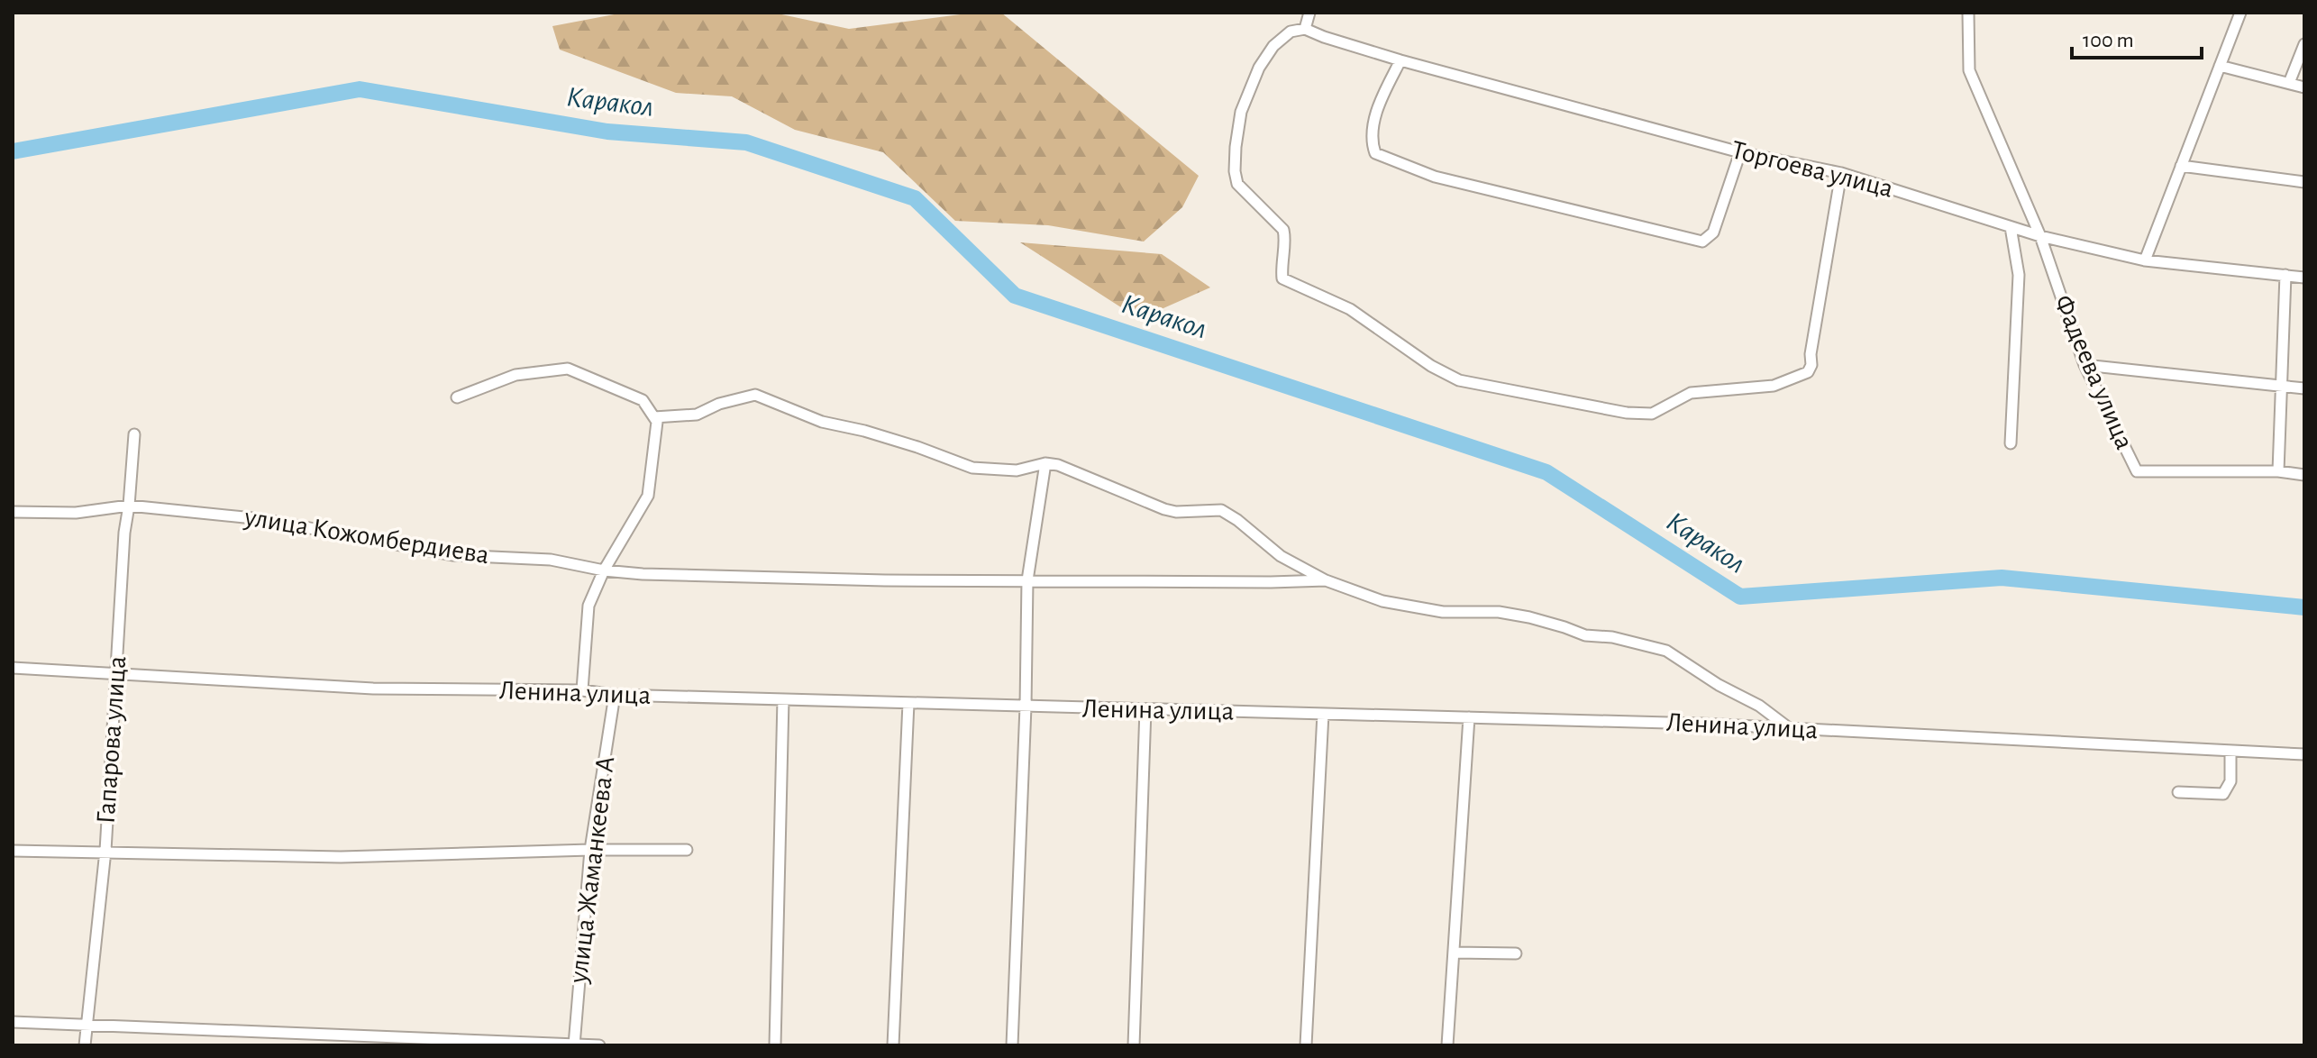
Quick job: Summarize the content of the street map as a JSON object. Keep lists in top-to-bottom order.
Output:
{
  "streets": {
    "street": [
      "Торгоева улица",
      "Фадеева улица",
      "улица Кожомбердиева",
      "Ленина улица",
      "Гапарова улица",
      "улица Жаманкеева А"
    ]
  },
  "crossings": [
    ["Торгоева улица", "Фадеева улица"],
    ["улица Кожомбердиева", "Гапарова улица"],
    ["Ленина улица", "Гапарова улица"],
    ["Ленина улица", "улица Жаманкеева А"]
  ],
  "water": ["Каракол"],
  "scale_bar": "100 m"
}
